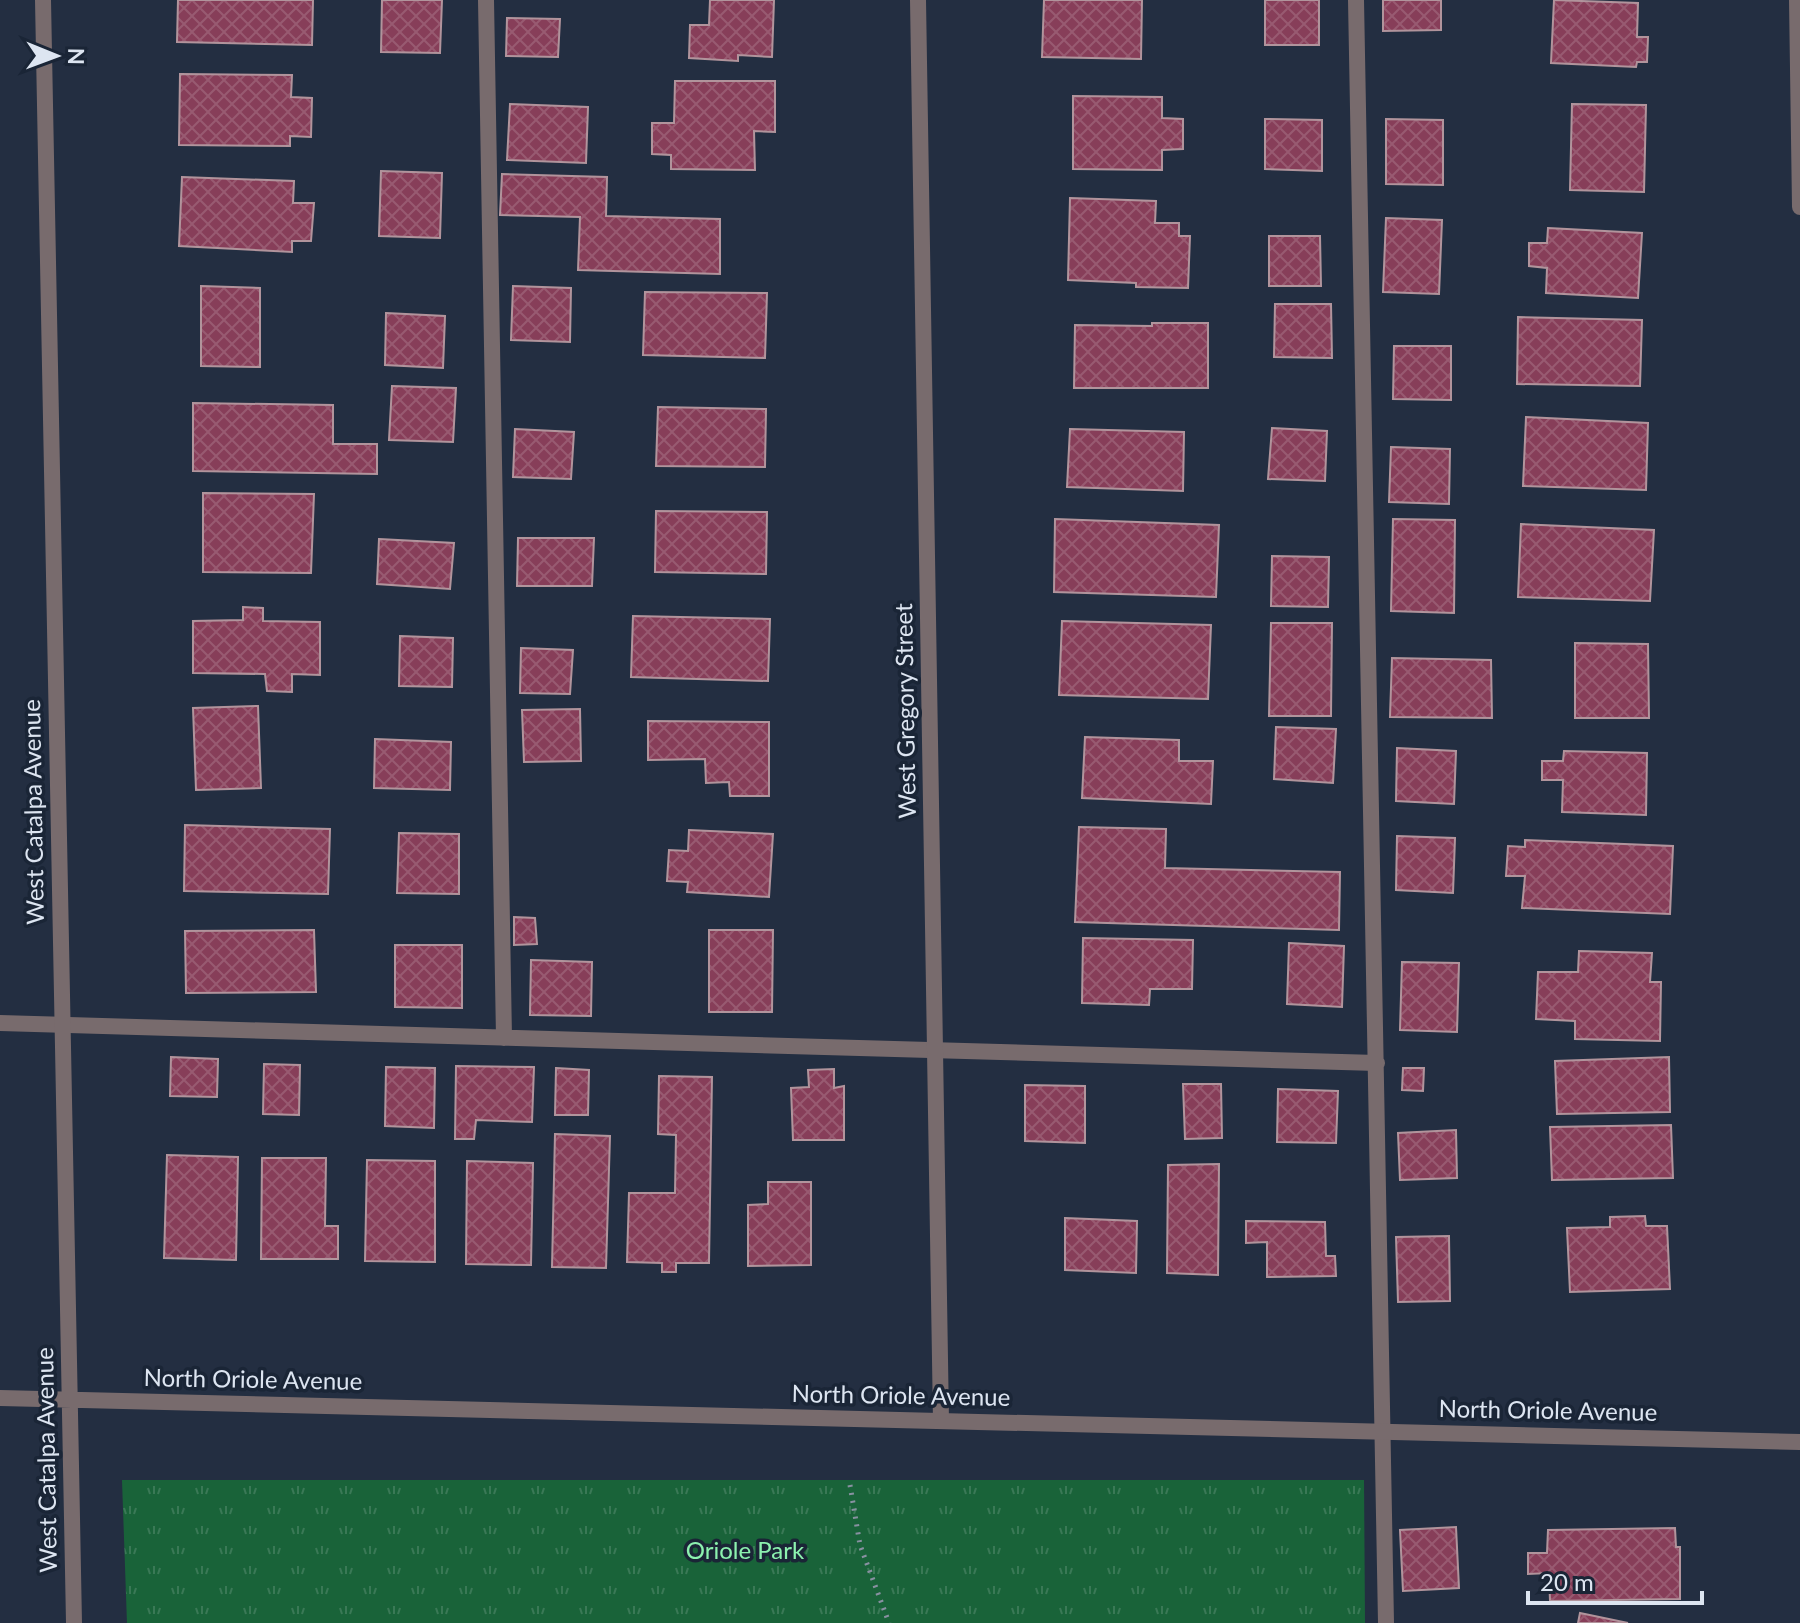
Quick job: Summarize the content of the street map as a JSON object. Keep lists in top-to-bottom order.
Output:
{
  "streets": {
    "street": ["West Gregory Street", "West Catalpa Avenue", "North Oriole Avenue"]
  },
  "crossings": [
    ["West Gregory Street", "North Oriole Avenue"],
    ["West Catalpa Avenue", "North Oriole Avenue"]
  ],
  "parks": ["Oriole Park"],
  "scale_bar": "20 m",
  "north": "right"
}
